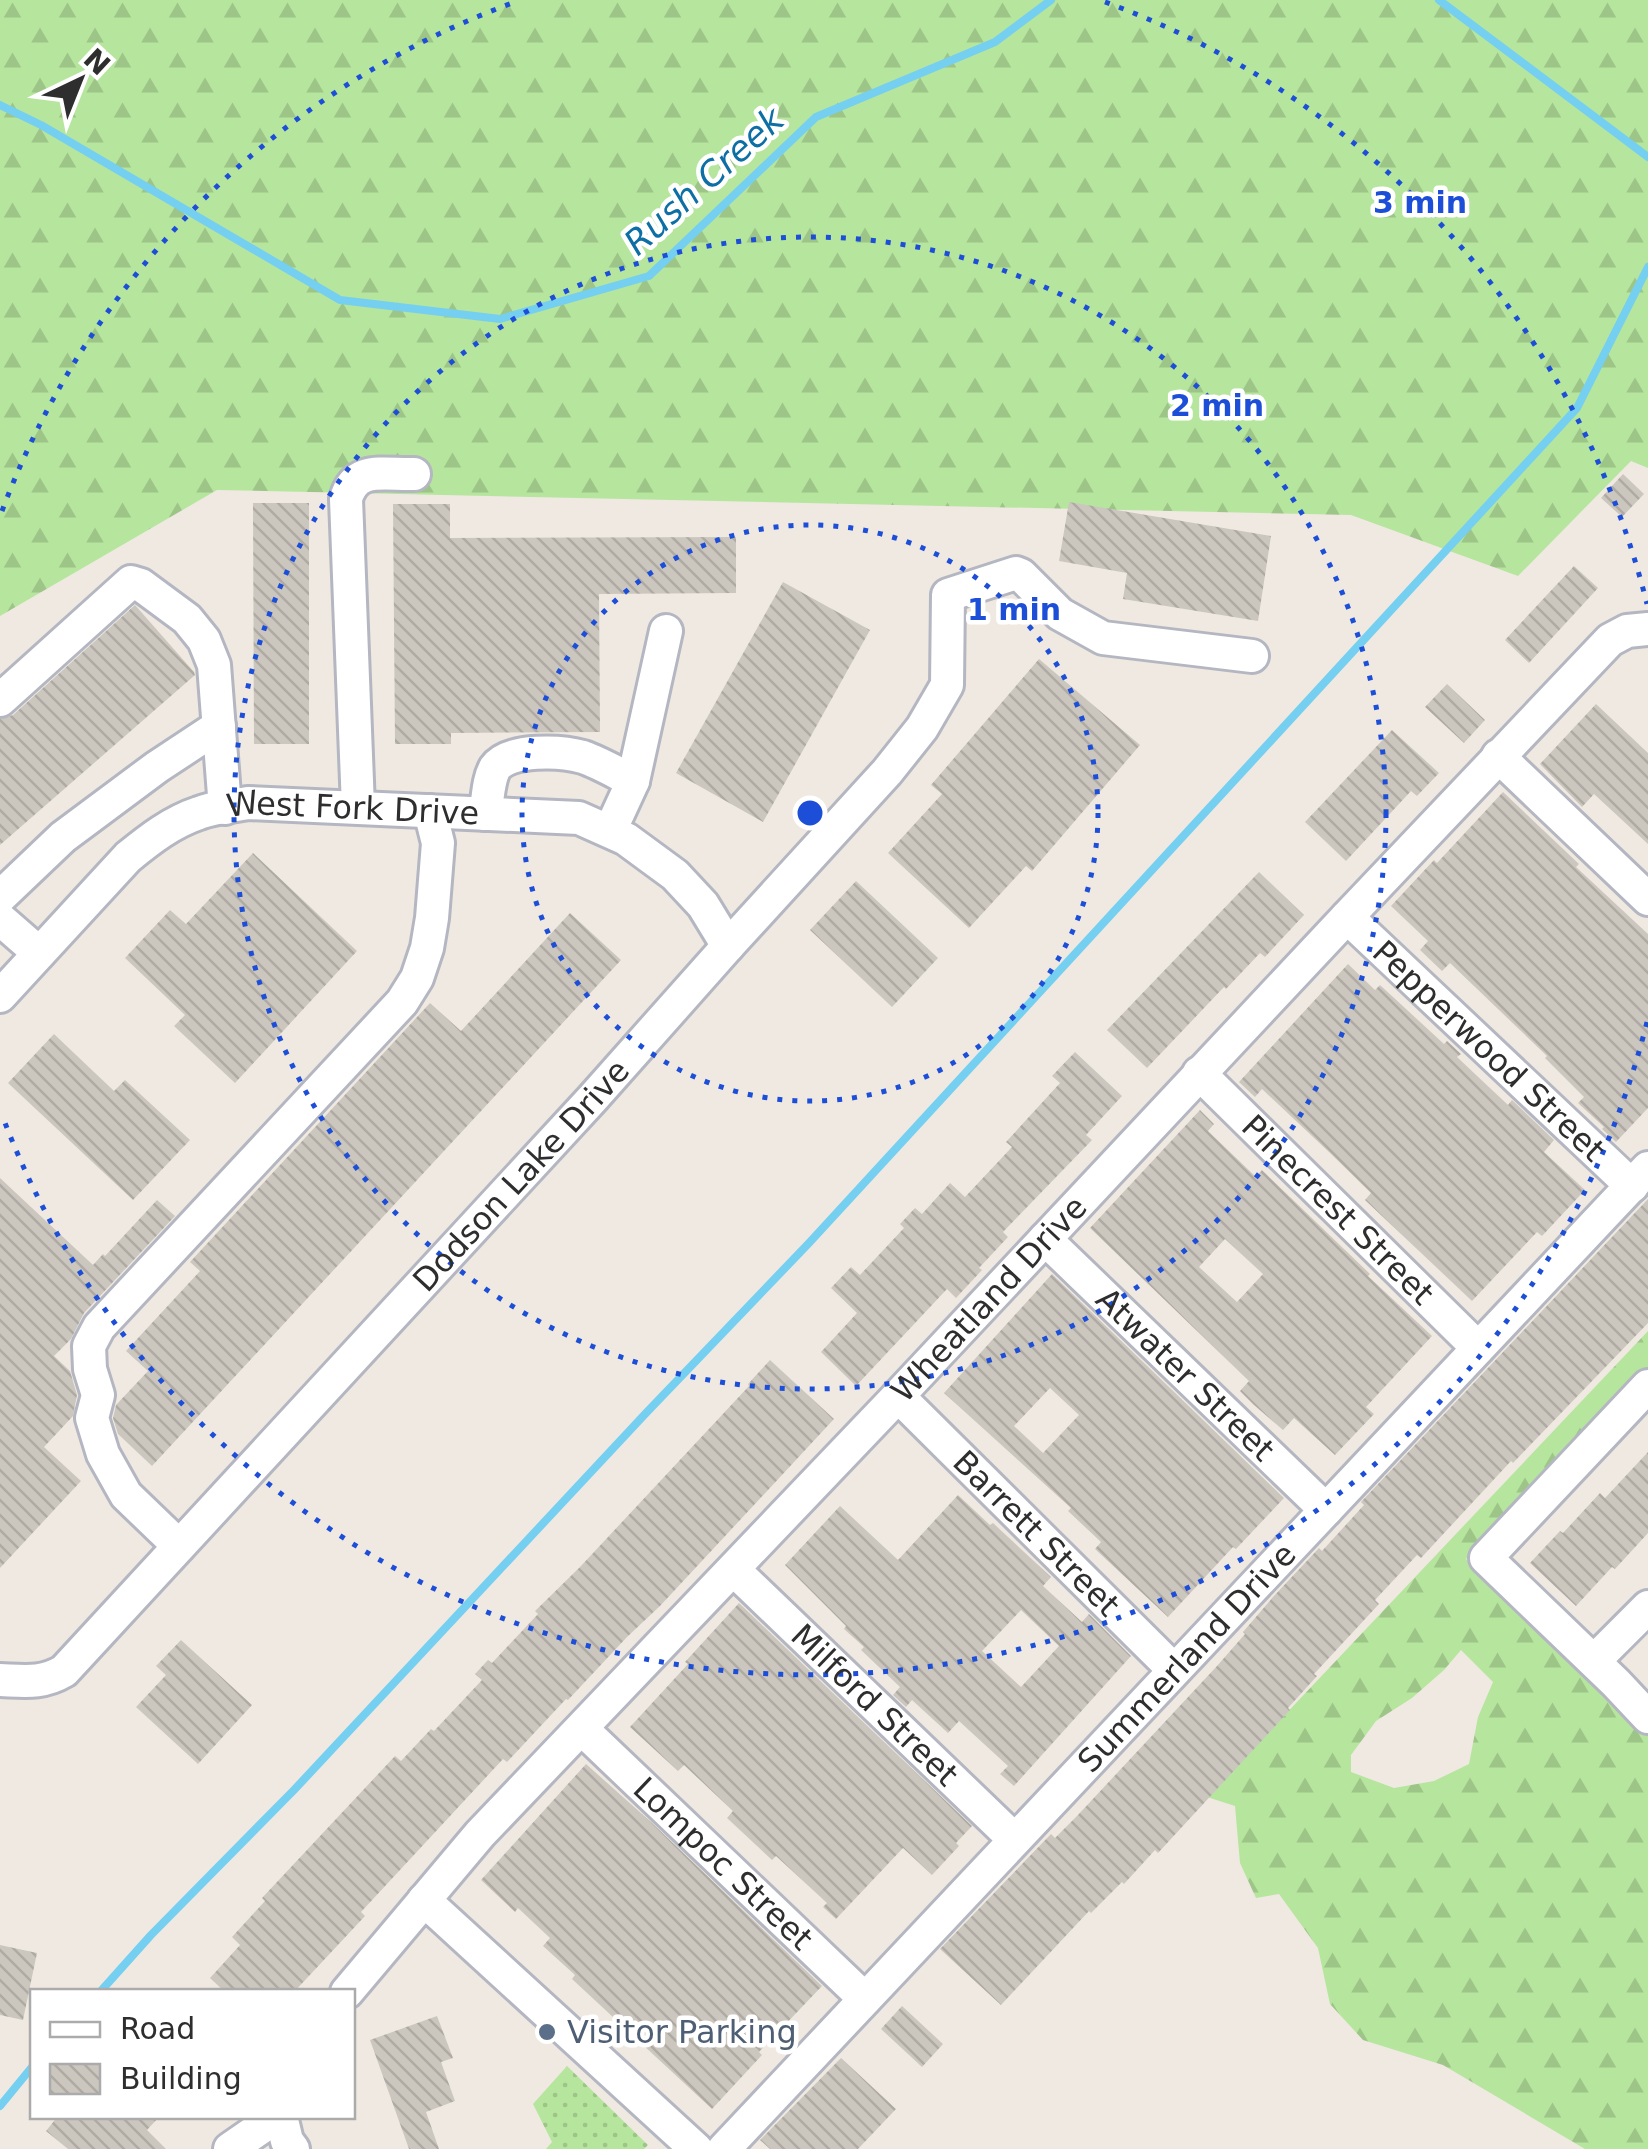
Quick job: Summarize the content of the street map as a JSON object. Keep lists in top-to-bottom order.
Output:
{
  "streets": {
    "street": [
      "West Fork Drive",
      "Pepperwood Street",
      "Dodson Lake Drive",
      "Pinecrest Street",
      "Wheatland Drive",
      "Atwater Street",
      "Barrett Street",
      "Summerland Drive",
      "Milford Street",
      "Lompoc Street"
    ]
  },
  "crossings": [
    ["West Fork Drive", "Dodson Lake Drive"],
    ["Pepperwood Street", "Wheatland Drive"],
    ["Pepperwood Street", "Summerland Drive"],
    ["Pinecrest Street", "Wheatland Drive"],
    ["Pinecrest Street", "Summerland Drive"],
    ["Wheatland Drive", "Atwater Street"],
    ["Wheatland Drive", "Barrett Street"],
    ["Wheatland Drive", "Milford Street"],
    ["Wheatland Drive", "Lompoc Street"],
    ["Atwater Street", "Summerland Drive"],
    ["Barrett Street", "Summerland Drive"],
    ["Summerland Drive", "Milford Street"],
    ["Summerland Drive", "Lompoc Street"]
  ],
  "water": ["Rush Creek"],
  "places": ["Visitor Parking"],
  "legend": ["Road", "Building"],
  "north": "top right",
  "rings": ["3 min", "2 min", "1 min"]
}
